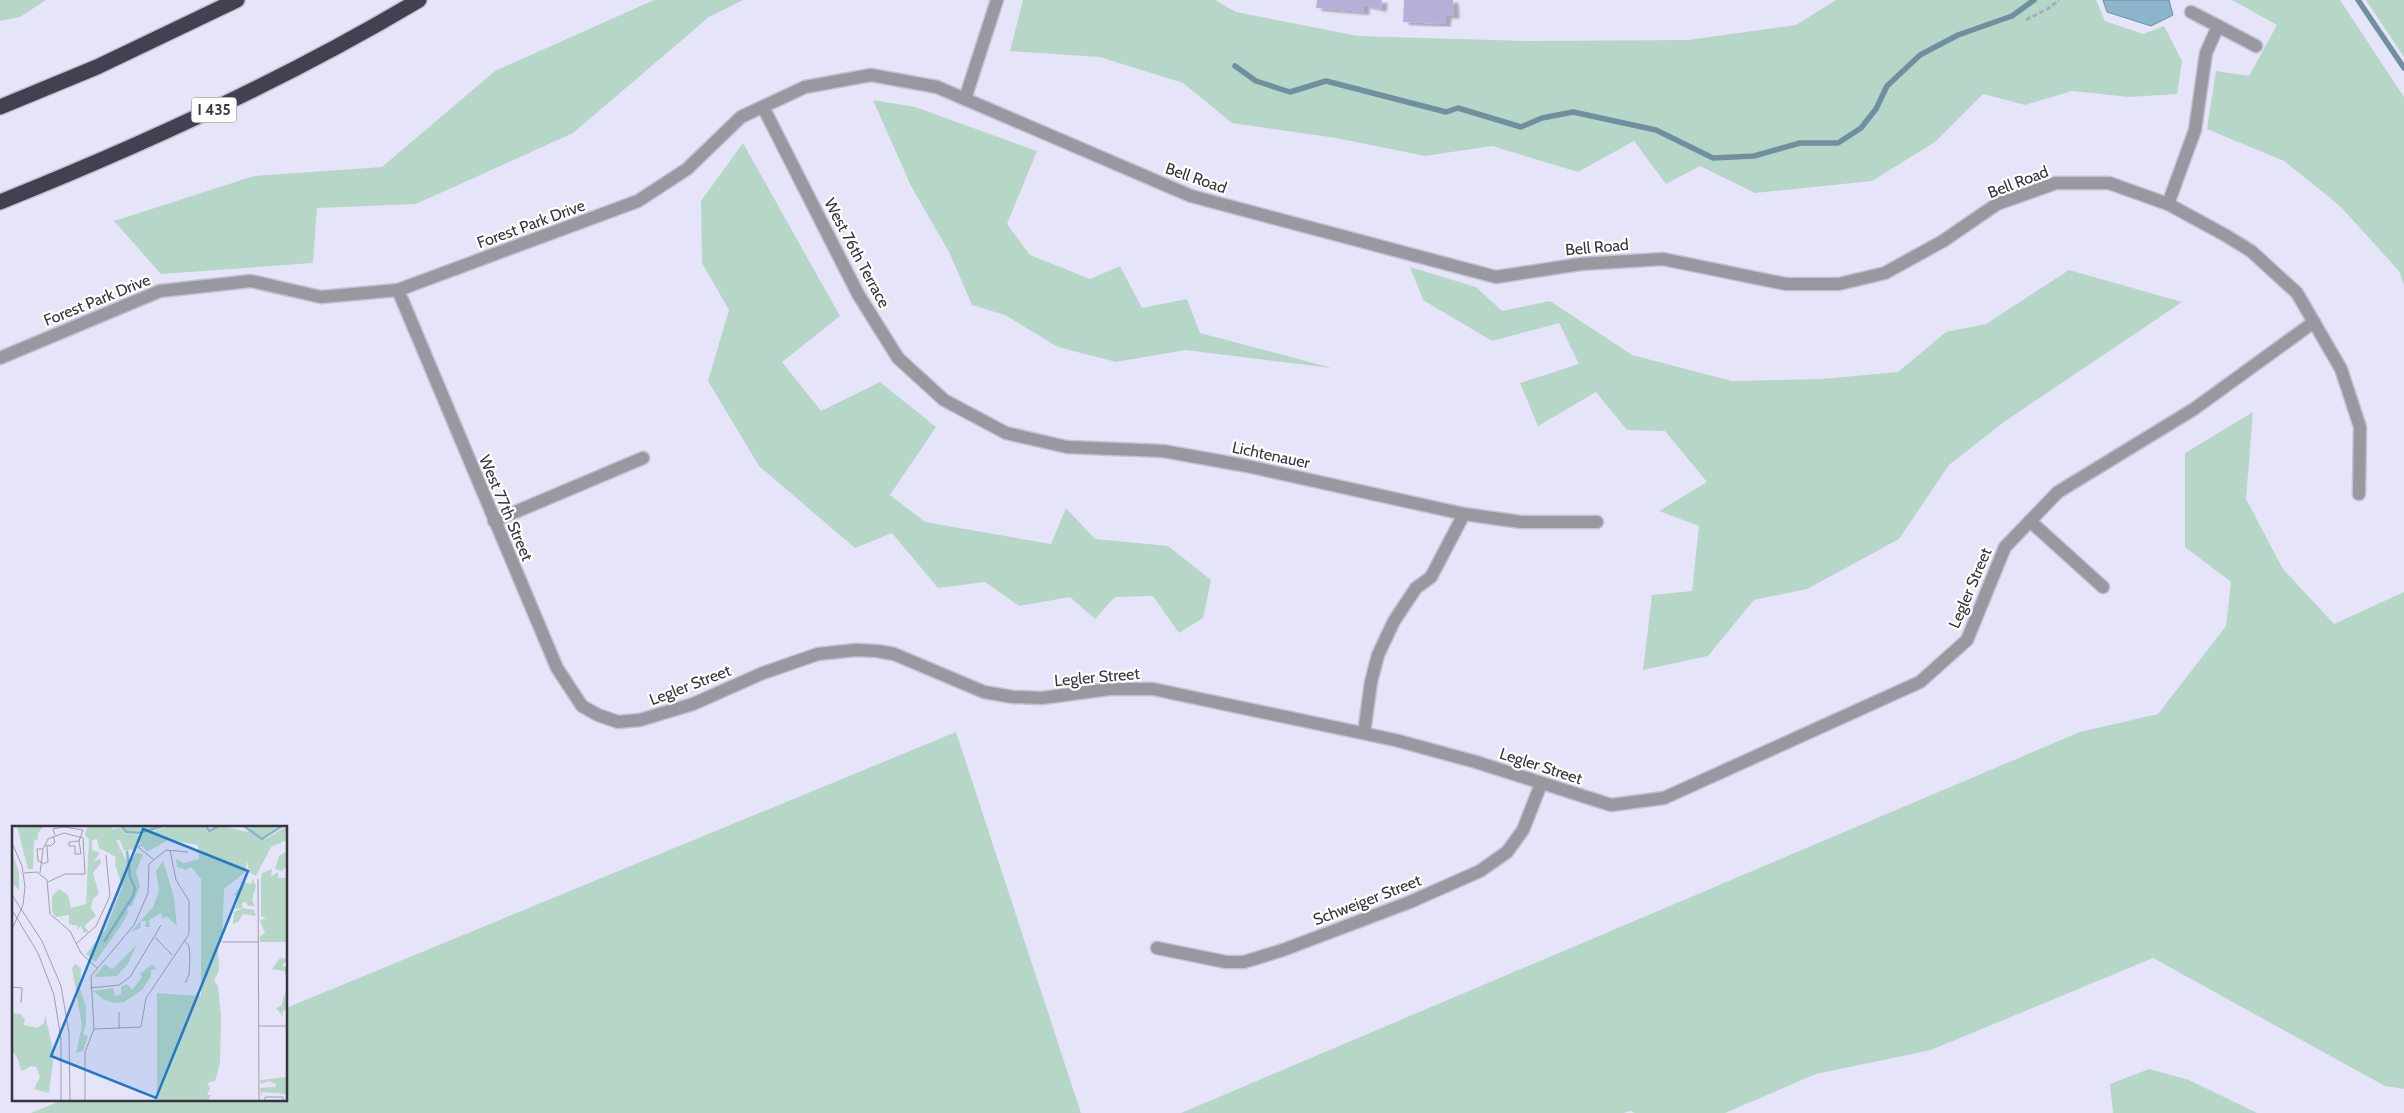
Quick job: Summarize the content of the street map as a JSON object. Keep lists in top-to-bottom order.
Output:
{
  "streets": {
    "highway": ["I 435"],
    "street": [
      "Bell Road",
      "Forest Park Drive",
      "West 76th Terrace",
      "Lichtenauer",
      "West 77th Street",
      "Legler Street",
      "Schweiger Street"
    ]
  },
  "crossings": [
    ["Bell Road", "Forest Park Drive"],
    ["Bell Road", "Legler Street"],
    ["Forest Park Drive", "West 76th Terrace"],
    ["Forest Park Drive", "West 77th Street"],
    ["West 76th Terrace", "Lichtenauer"],
    ["West 77th Street", "Legler Street"],
    ["Legler Street", "Schweiger Street"]
  ]
}
